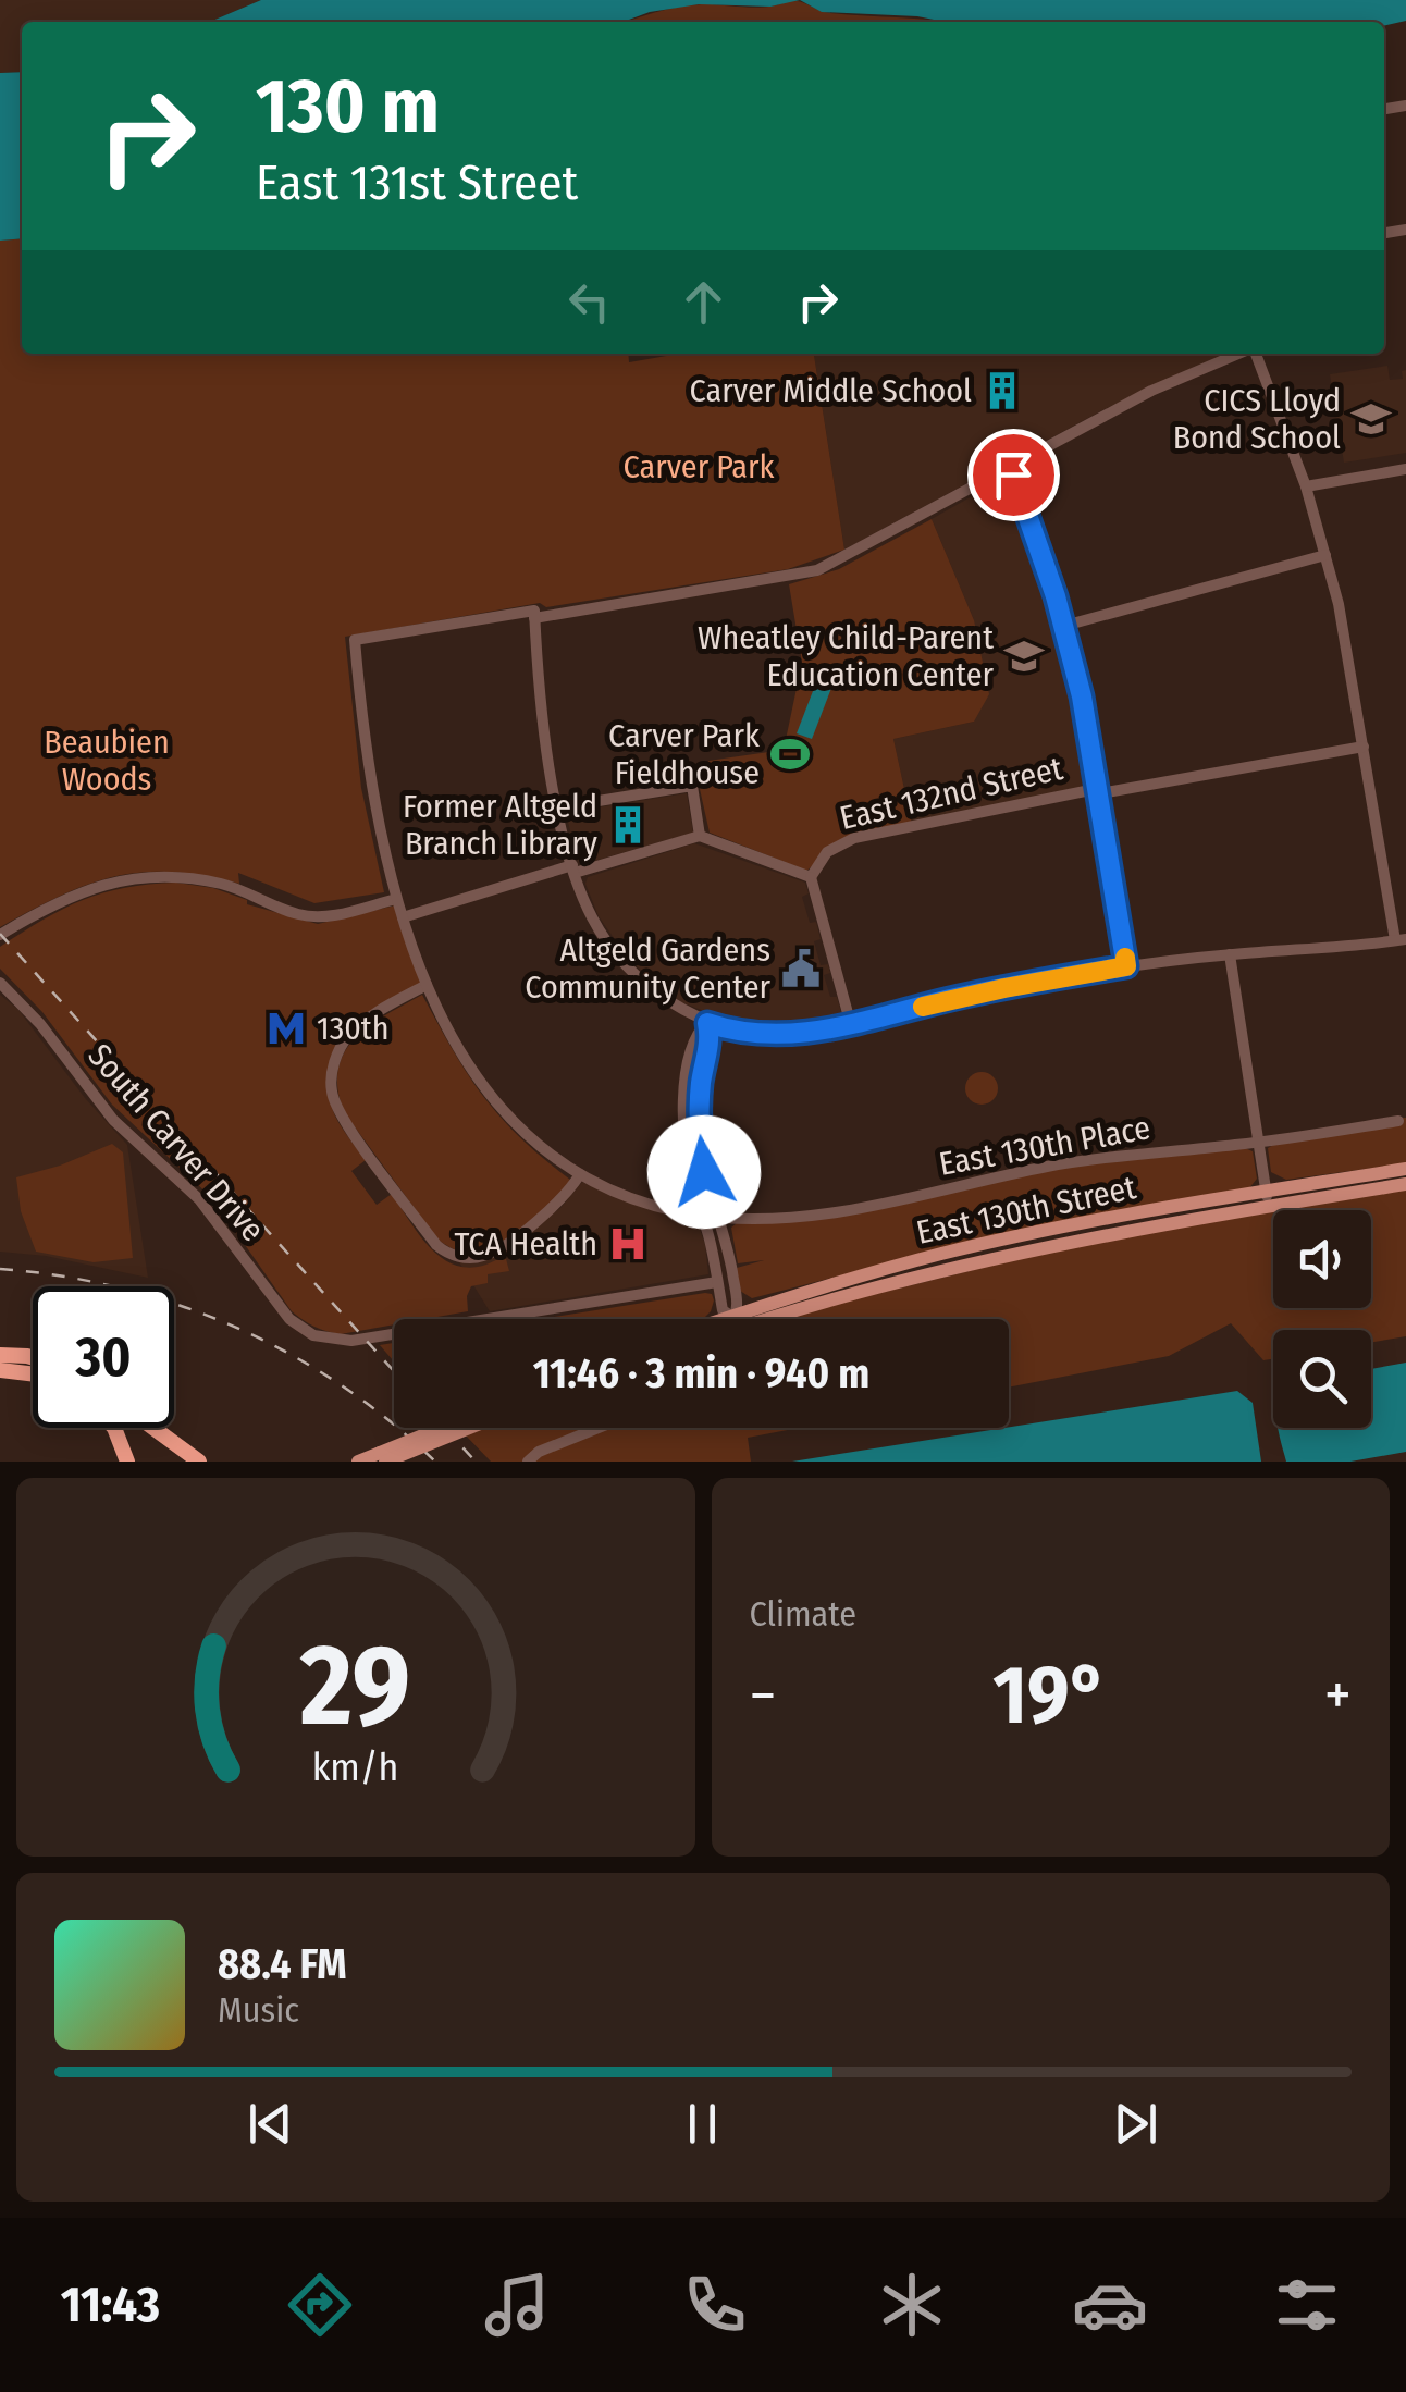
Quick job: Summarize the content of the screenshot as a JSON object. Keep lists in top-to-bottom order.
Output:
{
  "streets": {
    "main road": ["East 130th Street"],
    "street": ["East 132nd Street", "South Carver Drive", "East 130th Place"]
  },
  "parks": ["Carver Park", "Beaubien Woods"],
  "places": {
    "building": ["Carver Middle School", "Former Altgeld Branch Library"],
    "school or university": ["CICS Lloyd Bond School", "Wheatley Child-Parent Education Center"],
    "sports": ["Carver Park Fieldhouse"],
    "public building": ["Altgeld Gardens Community Center"],
    "metro station": ["130th"],
    "hospital": ["TCA Health"]
  },
  "page": {
    "turn": ["130 m", "East 131st Street"],
    "limit": "30",
    "trip": "11:46 · 3 min · 940 m",
    "tile": "Climate",
    "heat": ["−", "19°", "+"],
    "song": ["88.4 FM", "Music"],
    "tabs": "11:43",
    "gauge": ["29", "km/h"]
  }
}
